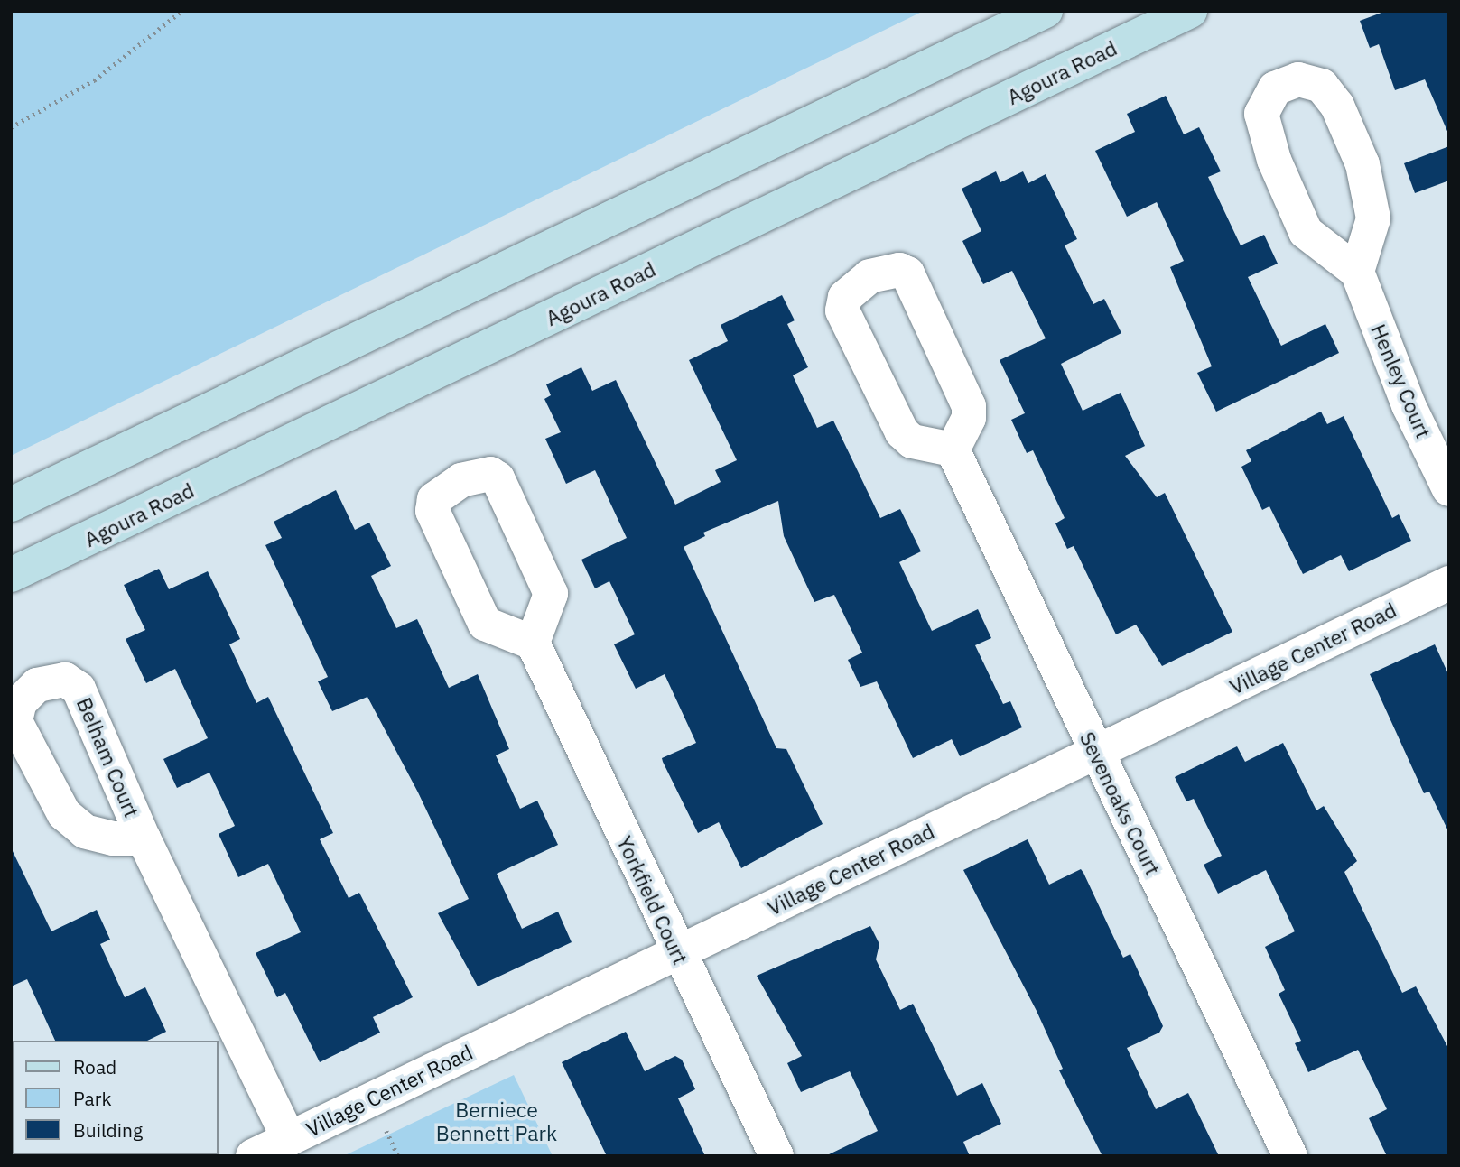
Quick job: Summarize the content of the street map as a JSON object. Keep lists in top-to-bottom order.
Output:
{
  "streets": {
    "main road": ["Agoura Road"],
    "street": [
      "Henley Court",
      "Village Center Road",
      "Belham Court",
      "Sevenoaks Court",
      "Yorkfield Court"
    ]
  },
  "crossings": [
    ["Village Center Road", "Belham Court"],
    ["Village Center Road", "Sevenoaks Court"],
    ["Village Center Road", "Yorkfield Court"]
  ],
  "parks": ["Berniece Bennett Park"],
  "legend": ["Road", "Park", "Building"]
}
